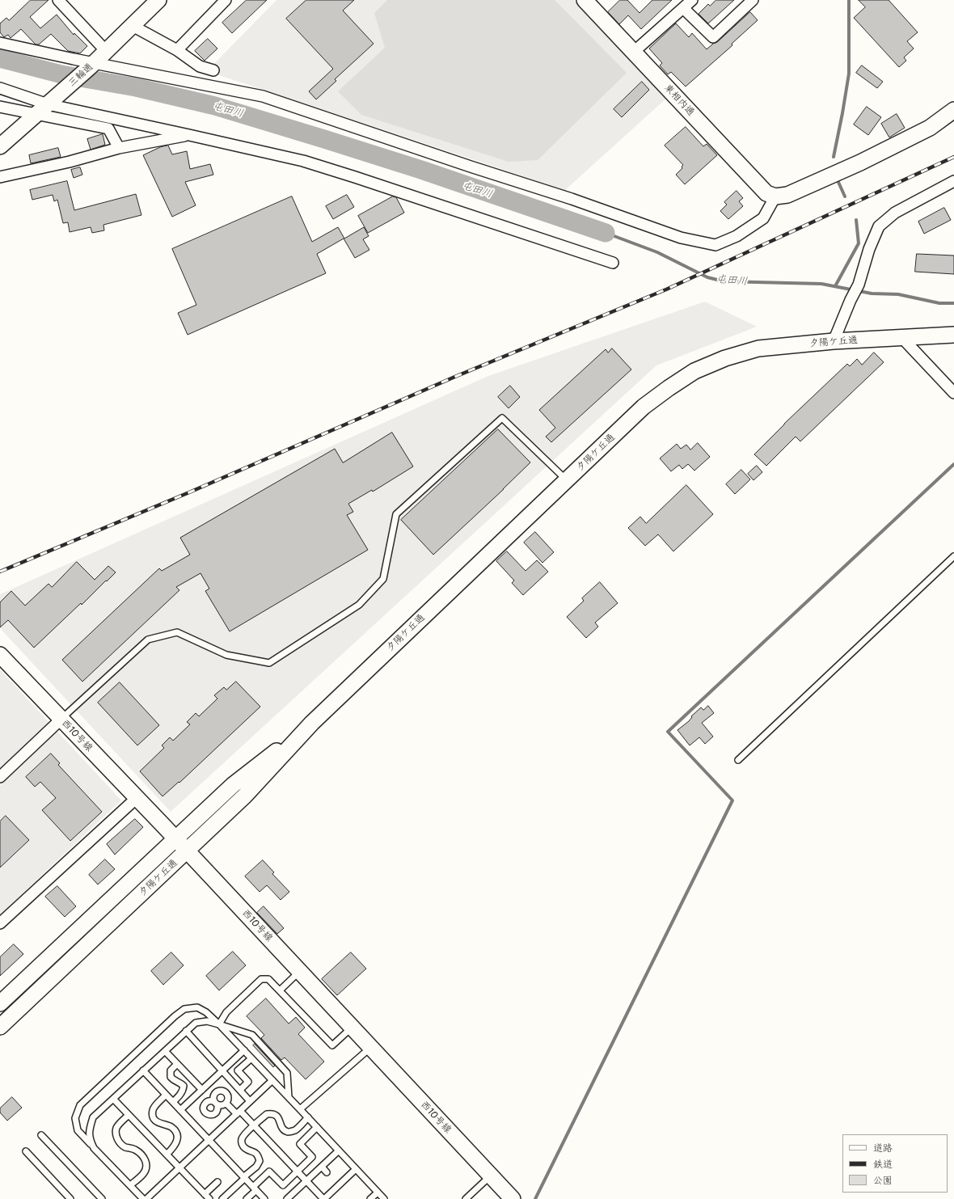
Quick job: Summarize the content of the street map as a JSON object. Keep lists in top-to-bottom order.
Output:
{
  "streets": {
    "street": [
      "三輪通",
      "東相内通",
      "夕陽ケ丘通",
      "西10号線"
    ]
  },
  "crossings": [
    ["夕陽ケ丘通", "西10号線"]
  ],
  "water": ["屯田川"],
  "legend": ["道路", "鉄道", "公園"]
}
